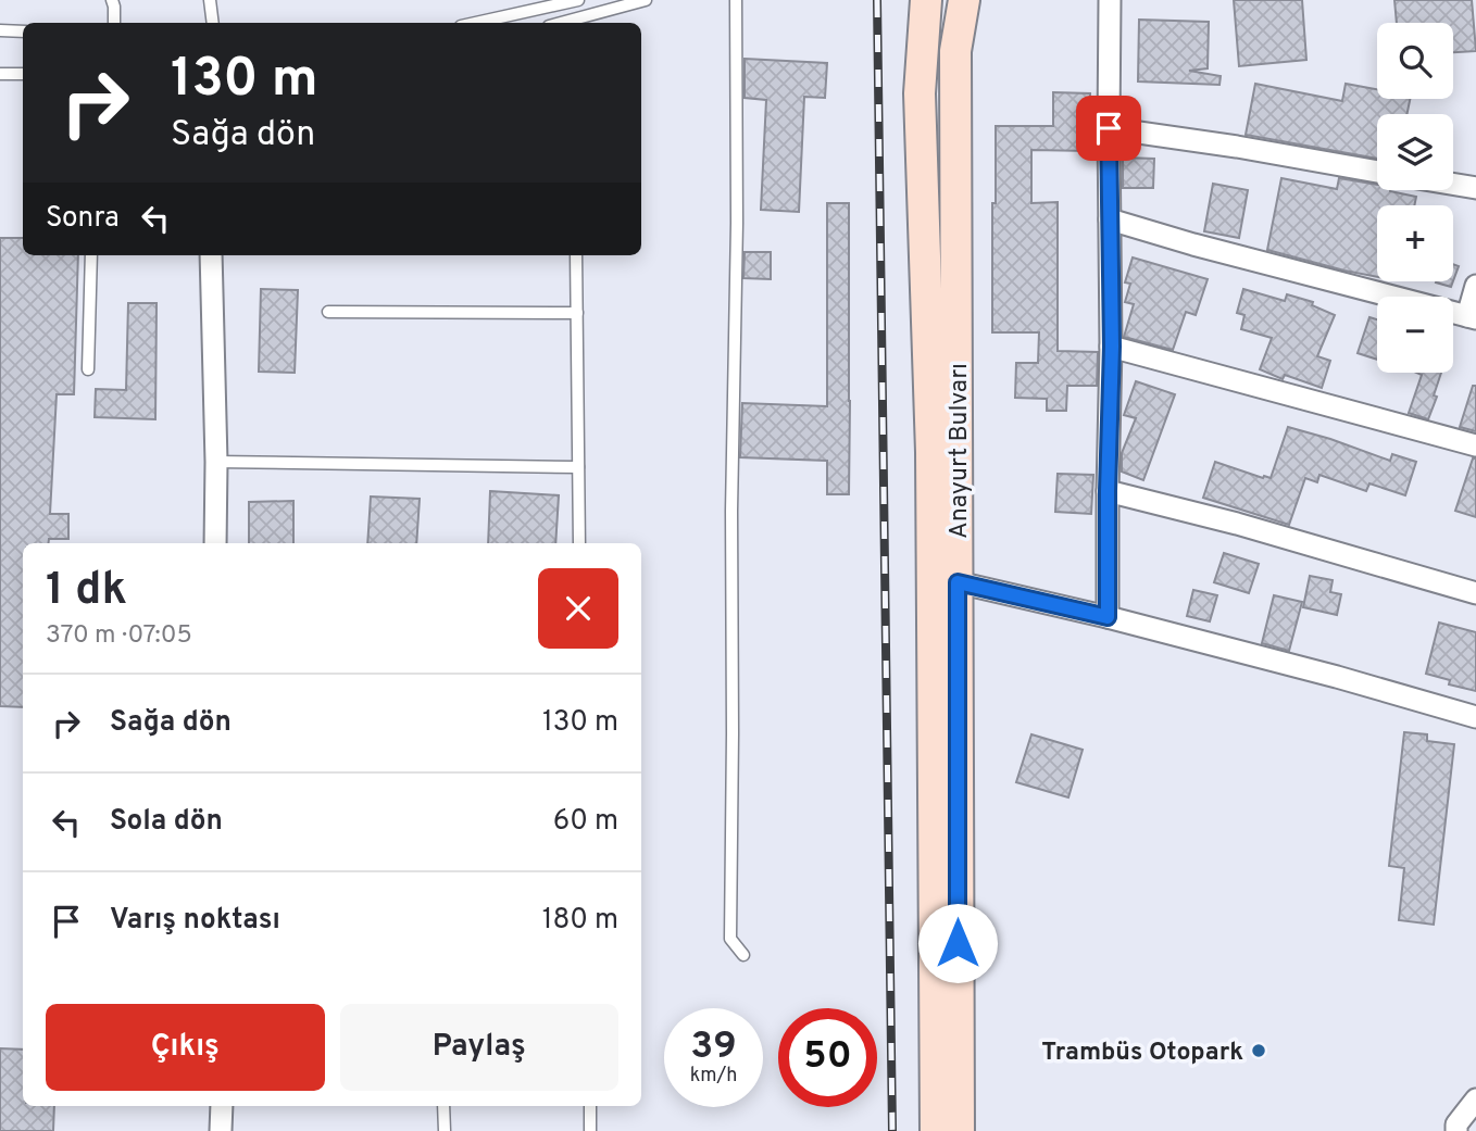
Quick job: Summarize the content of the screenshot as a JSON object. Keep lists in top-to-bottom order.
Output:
{
  "streets": {
    "main road": ["Anayurt Bulvarı"]
  },
  "places": ["Trambüs Otopark"],
  "page": {
    "map_buttons": ["+", "−"],
    "turn": ["130 m", "Sağa dön"],
    "then": "Sonra",
    "heading": ["1 dk", "370 m · 07:05"],
    "list": [
      {
        "name": "Sağa dön",
        "value": "130 m"
      },
      {
        "name": "Sola dön",
        "value": "60 m"
      },
      {
        "name": "Varış noktası",
        "value": "180 m"
      }
    ],
    "buttons": ["Çıkış", "Paylaş"],
    "speed": "39 km/h",
    "limit": "50"
  }
}
